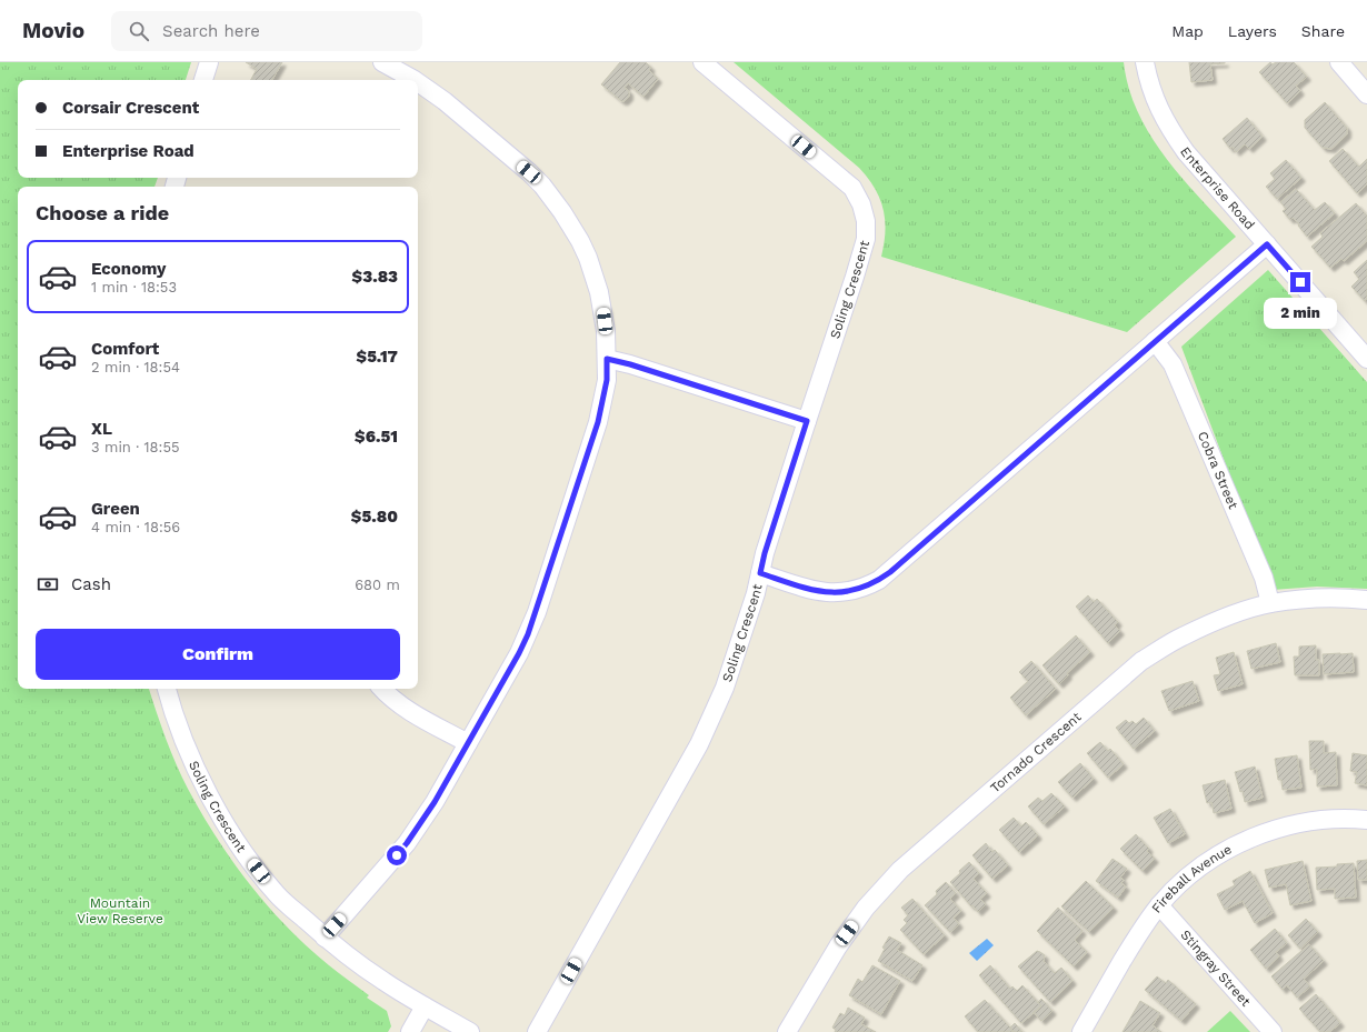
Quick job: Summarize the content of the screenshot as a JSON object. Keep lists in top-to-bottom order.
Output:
{
  "streets": {
    "street": [
      "Enterprise Road",
      "Soling Crescent",
      "Cobra Street",
      "Tornado Crescent",
      "Fireball Avenue",
      "Stingray Street"
    ]
  },
  "crossings": [
    ["Cobra Street", "Tornado Crescent"],
    ["Fireball Avenue", "Stingray Street"]
  ],
  "parks": ["Mountain View Reserve"],
  "page": {
    "header": "Movio",
    "search": "Search here",
    "nav": ["Map", "Layers", "Share"],
    "banner": ["Corsair Crescent", "Enterprise Road"],
    "heading": "Choose a ride",
    "list": [
      {
        "name": "Economy",
        "note": "1 min · 18:53",
        "value": "$3.83"
      },
      {
        "name": "Comfort",
        "note": "2 min · 18:54",
        "value": "$5.17"
      },
      {
        "name": "XL",
        "note": "3 min · 18:55",
        "value": "$6.51"
      },
      {
        "name": "Green",
        "note": "4 min · 18:56",
        "value": "$5.80"
      }
    ],
    "bubble": "2 min",
    "pay": ["Cash", "680 m"],
    "buttons": "Confirm"
  }
}
